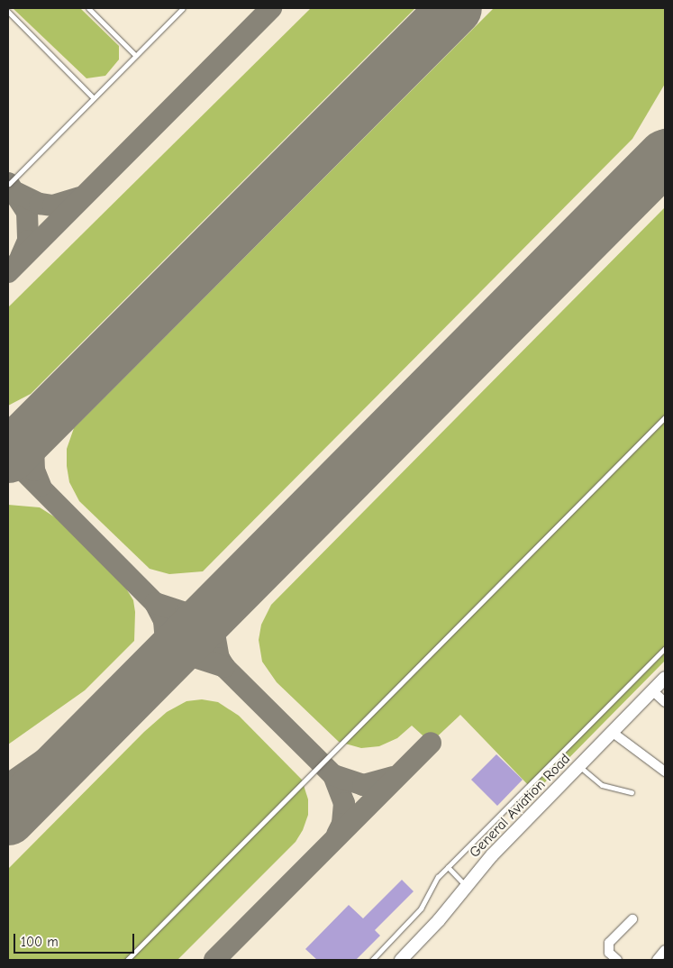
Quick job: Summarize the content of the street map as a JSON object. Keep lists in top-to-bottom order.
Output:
{
  "streets": {
    "main road": ["General Aviation Road"]
  },
  "scale_bar": "100 m"
}
